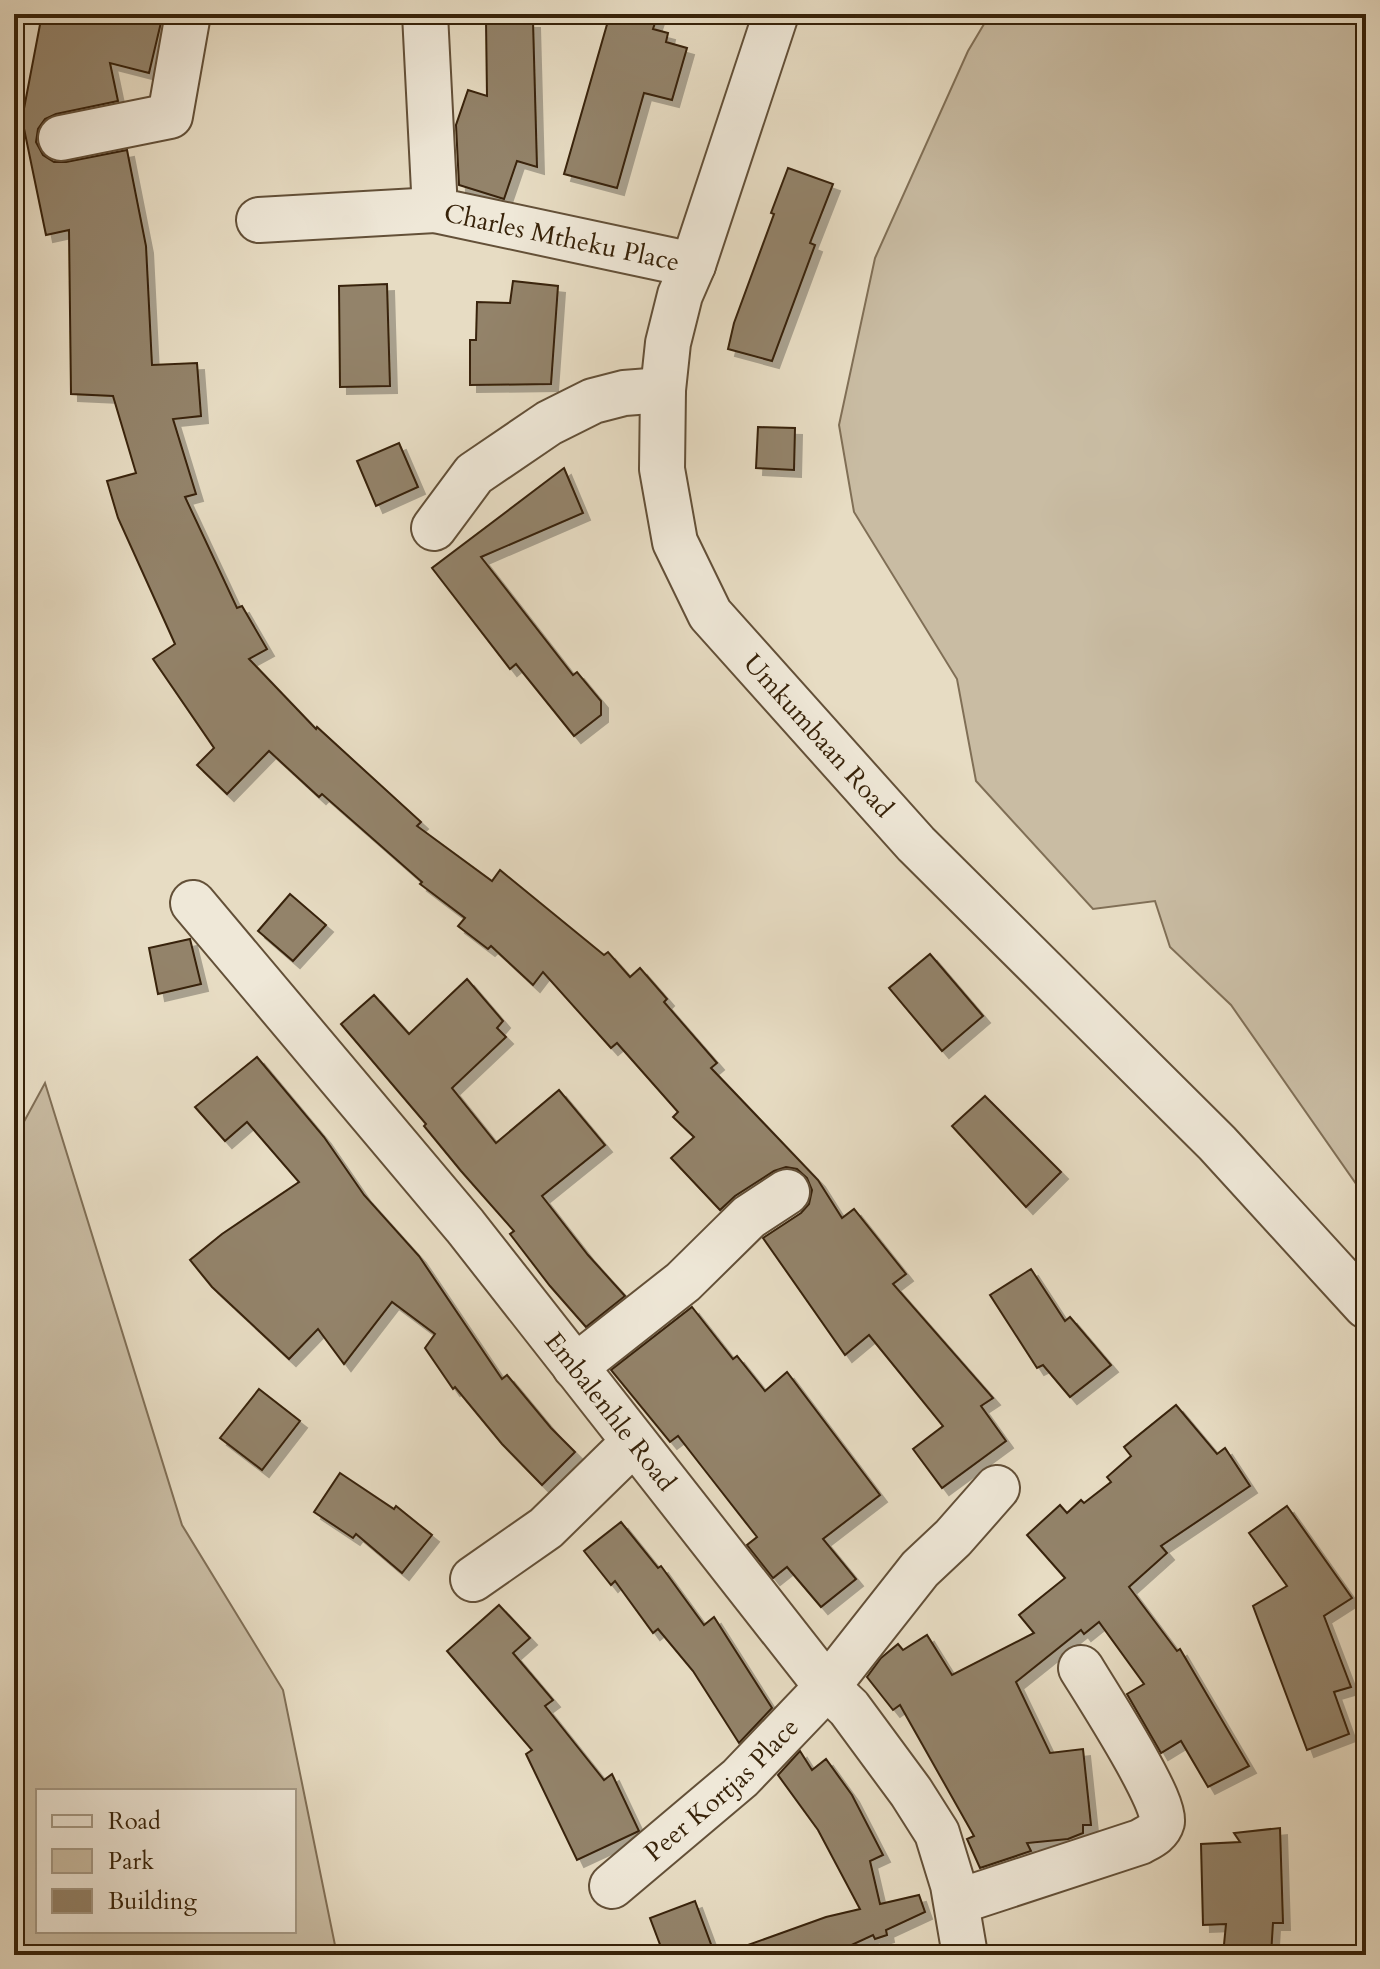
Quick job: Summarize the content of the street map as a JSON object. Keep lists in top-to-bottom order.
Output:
{
  "streets": {
    "street": [
      "Charles Mtheku Place",
      "Umkumbaan Road",
      "Embalenhle Road",
      "Peer Kortjas Place"
    ]
  },
  "crossings": [
    ["Charles Mtheku Place", "Umkumbaan Road"],
    ["Embalenhle Road", "Peer Kortjas Place"]
  ],
  "legend": ["Road", "Park", "Building"]
}
